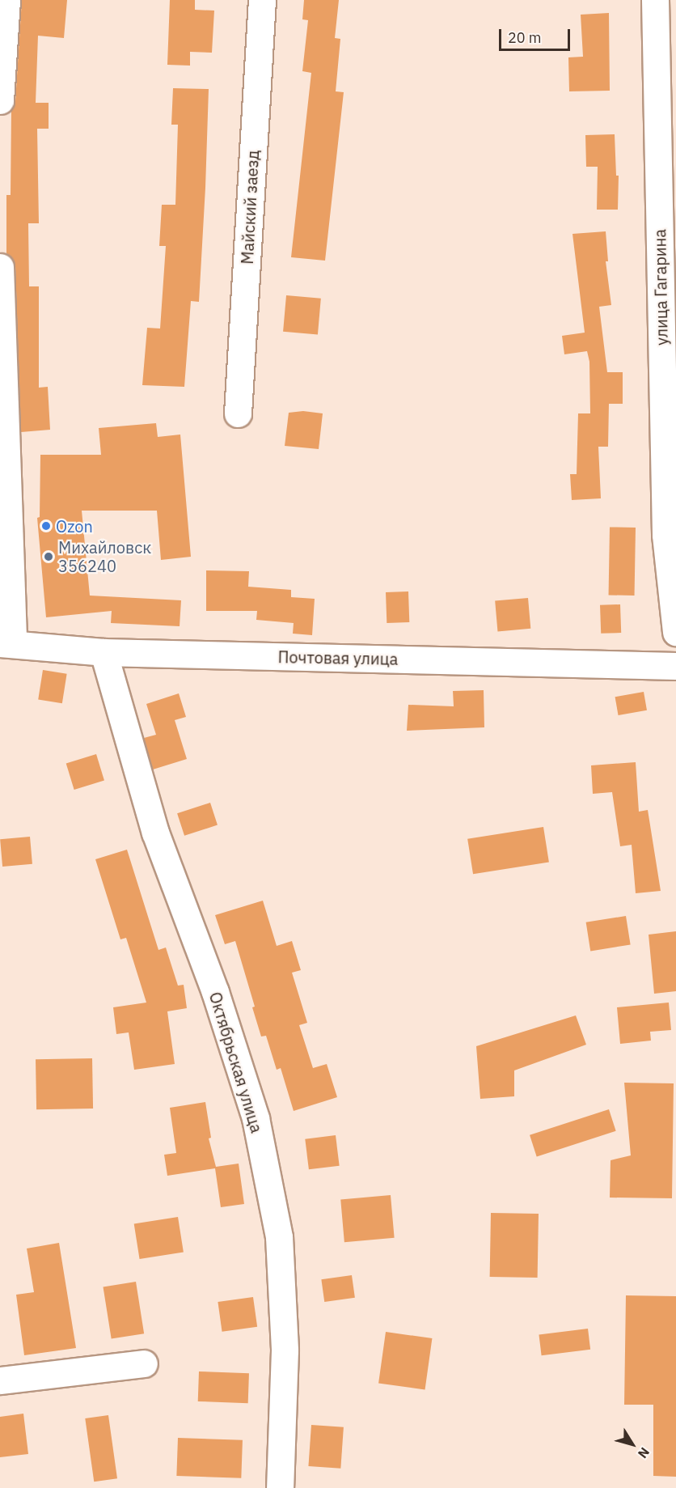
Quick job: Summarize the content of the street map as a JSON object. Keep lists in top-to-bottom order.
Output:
{
  "streets": {
    "street": [
      "Майский заезд",
      "улица Гагарина",
      "Почтовая улица",
      "Октябрьская улица"
    ]
  },
  "crossings": [
    ["Почтовая улица", "Октябрьская улица"]
  ],
  "places": ["Ozon", "Михайловск 356240"],
  "scale_bar": "20 m",
  "north": "bottom right"
}
